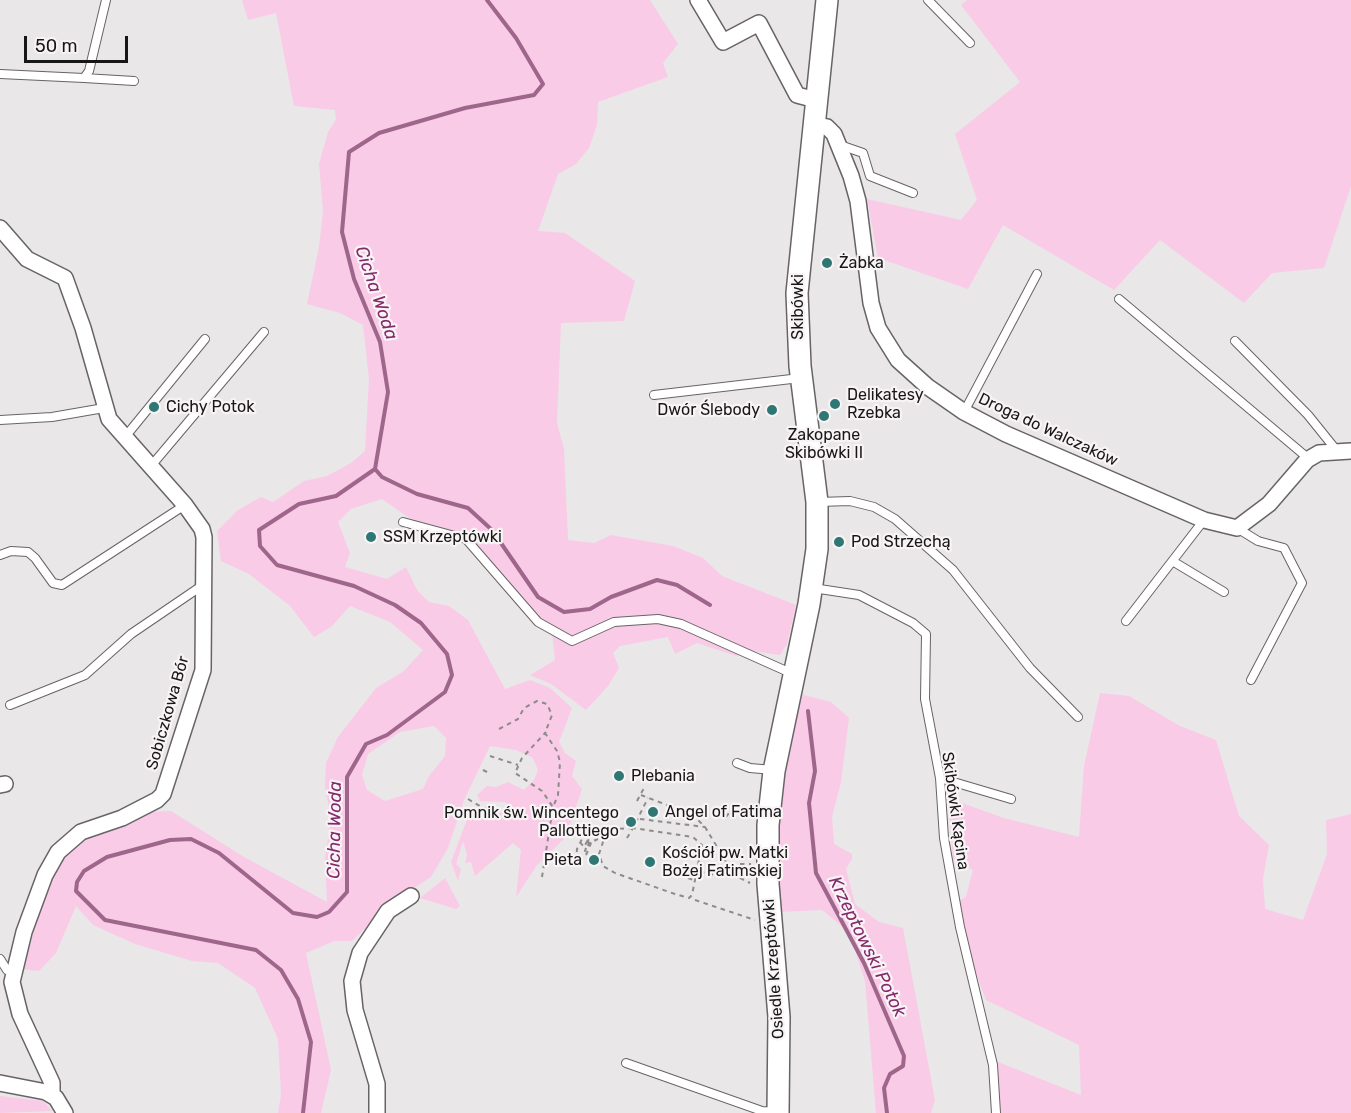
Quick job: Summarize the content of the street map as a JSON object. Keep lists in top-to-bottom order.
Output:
{
  "streets": {
    "main road": ["Skibówki", "Osiedle Krzeptówki"],
    "street": ["Droga do Walczaków", "Sobiczkowa Bór"],
    "lane": ["Skibówki Kącina"]
  },
  "crossings": [
    ["Skibówki", "Droga do Walczaków"],
    ["Skibówki", "Skibówki Kącina"],
    ["Skibówki", "Osiedle Krzeptówki"]
  ],
  "water": ["Cicha Woda", "Krzeptowski Potok"],
  "places": [
    "Żabka",
    "Delikatesy Rzebka",
    "Cichy Potok",
    "Dwór Ślebody",
    "Zakopane Skibówki II",
    "SSM Krzeptówki",
    "Pod Strzechą",
    "Plebania",
    "Angel of Fatima",
    "Pomnik św. Wincentego Pallottiego",
    "Pieta",
    "Kościół pw. Matki Bożej Fatimskiej"
  ],
  "scale_bar": "50 m"
}
